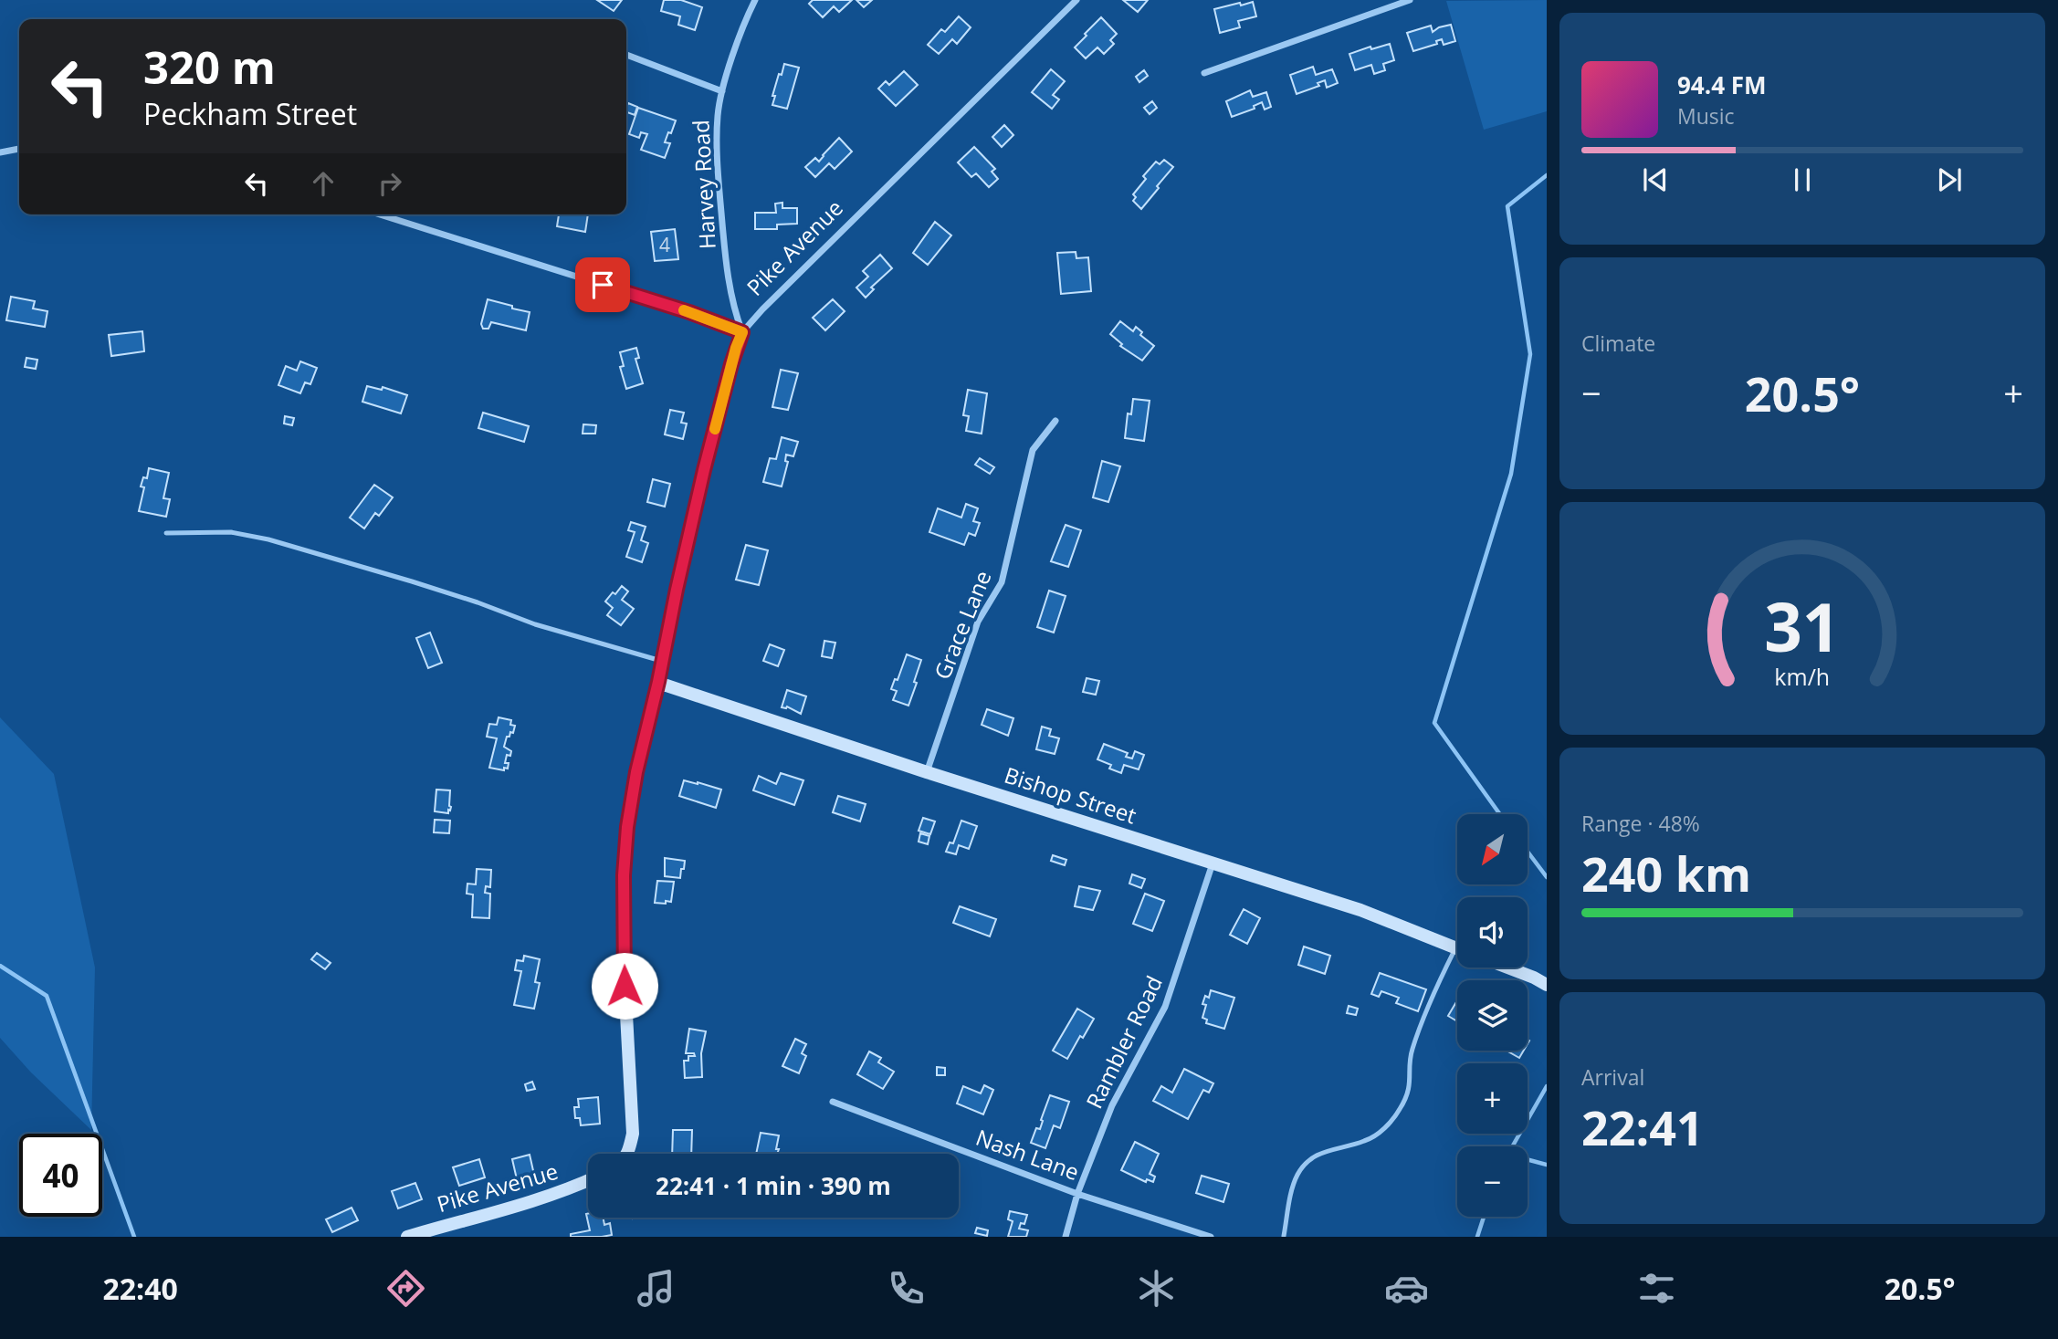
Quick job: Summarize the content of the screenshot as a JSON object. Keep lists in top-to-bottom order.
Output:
{
  "streets": {
    "street": [
      "Harvey Road",
      "Pike Avenue",
      "Grace Lane",
      "Bishop Street",
      "Rambler Road",
      "Nash Lane"
    ]
  },
  "crossings": [
    ["Harvey Road", "Pike Avenue"],
    ["Pike Avenue", "Bishop Street"],
    ["Grace Lane", "Bishop Street"],
    ["Bishop Street", "Rambler Road"],
    ["Rambler Road", "Nash Lane"]
  ],
  "house_numbers": ["4"],
  "north": "bottom left",
  "page": {
    "turn": ["320 m", "Peckham Street"],
    "song": ["94.4 FM", "Music"],
    "tile": [
      "Climate",
      ["Range · 48%", "240 km"],
      ["Arrival", "22:41"]
    ],
    "heat": ["−", "20.5°", "+"],
    "map_buttons": ["+", "−"],
    "limit": "40",
    "trip": "22:41 · 1 min · 390 m",
    "tabs": ["22:40", "20.5°"],
    "gauge": ["31", "km/h"]
  }
}
